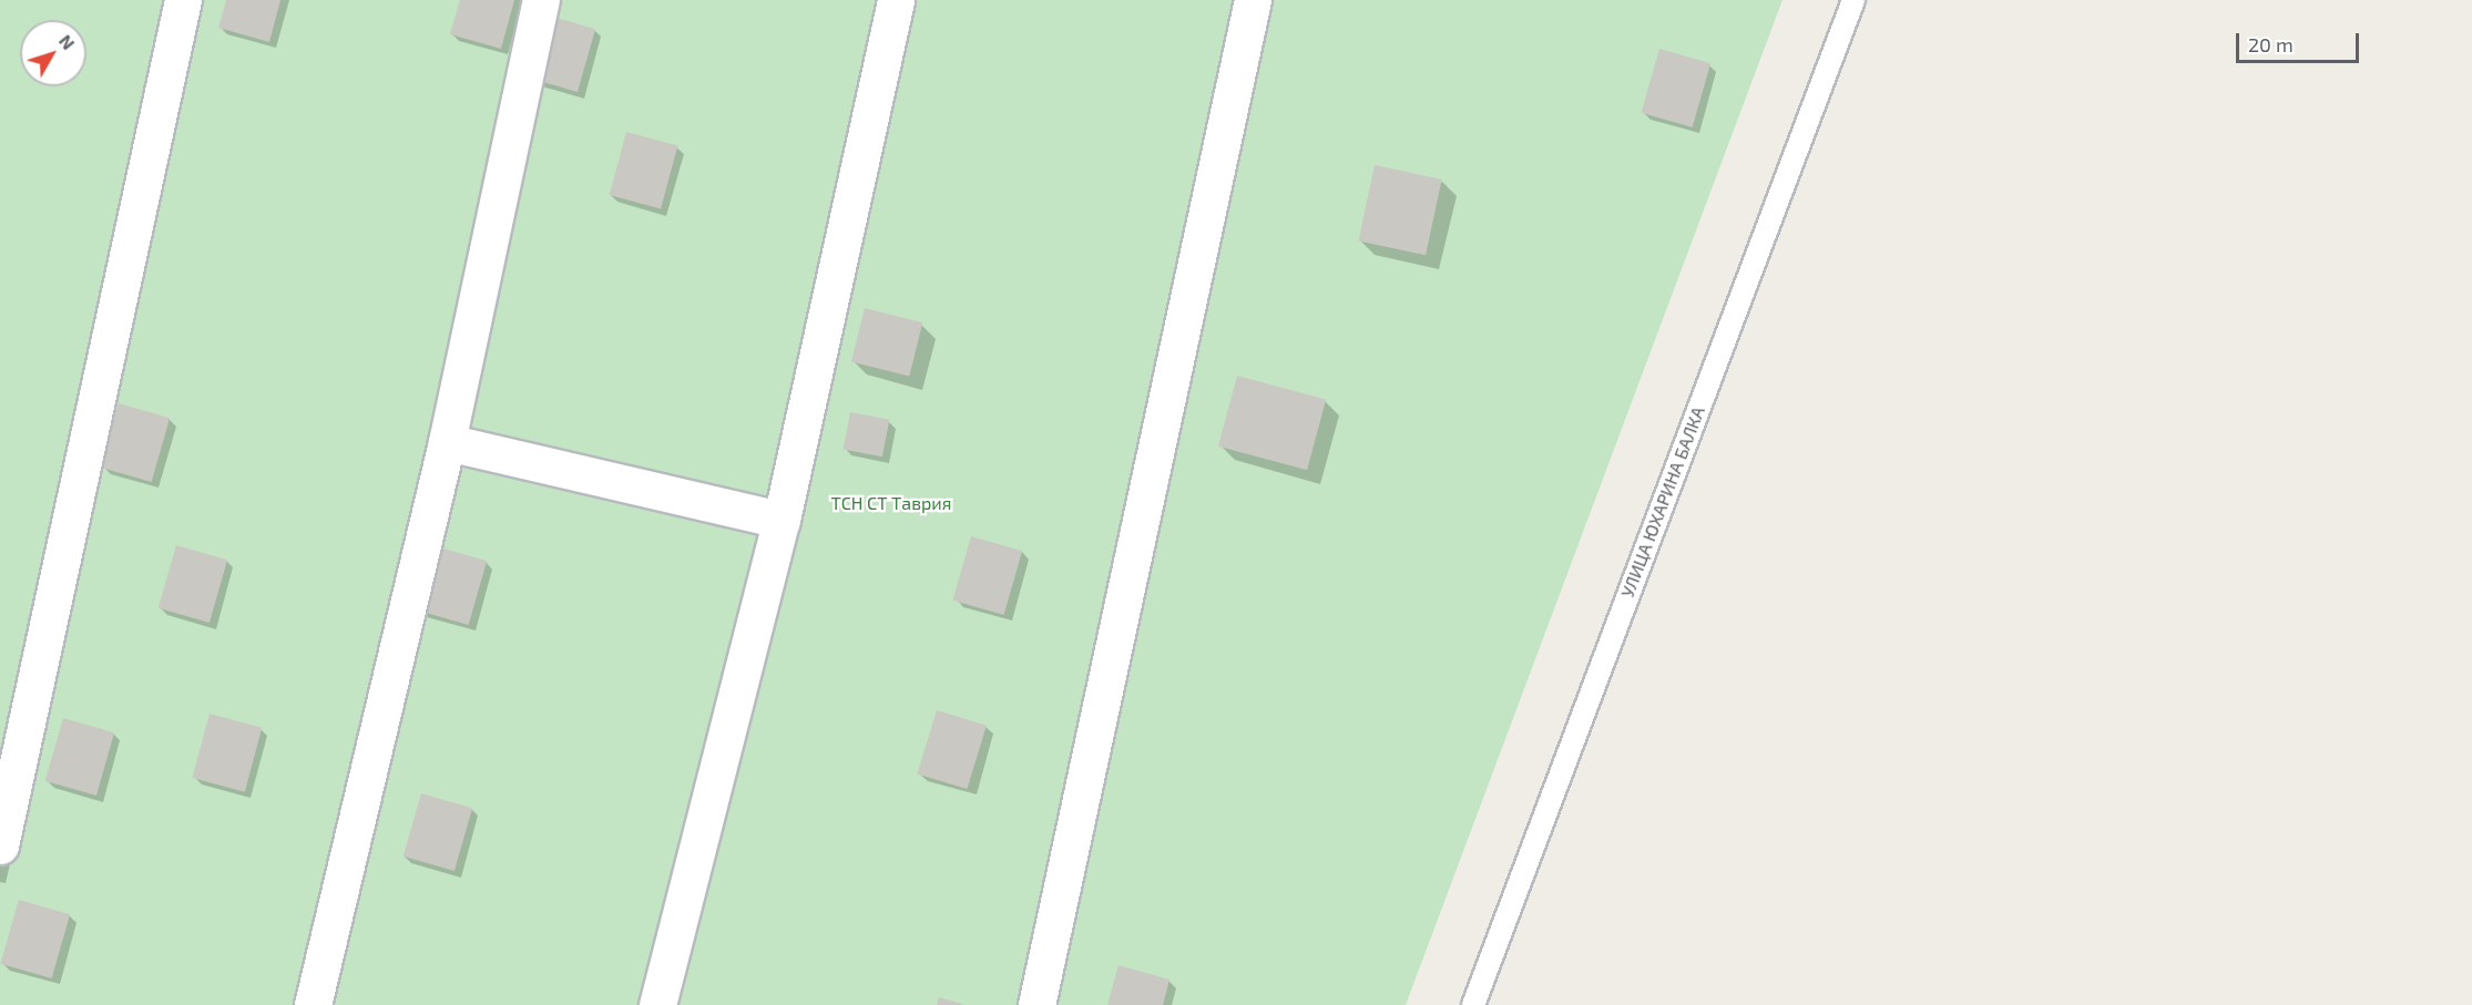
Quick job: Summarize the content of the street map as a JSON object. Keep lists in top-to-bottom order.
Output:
{
  "streets": {
    "lane": ["УЛИЦА ЮХАРИНА БАЛКА"]
  },
  "parks": ["ТСН СТ Таврия"],
  "scale_bar": "20 m",
  "north": "top right"
}
